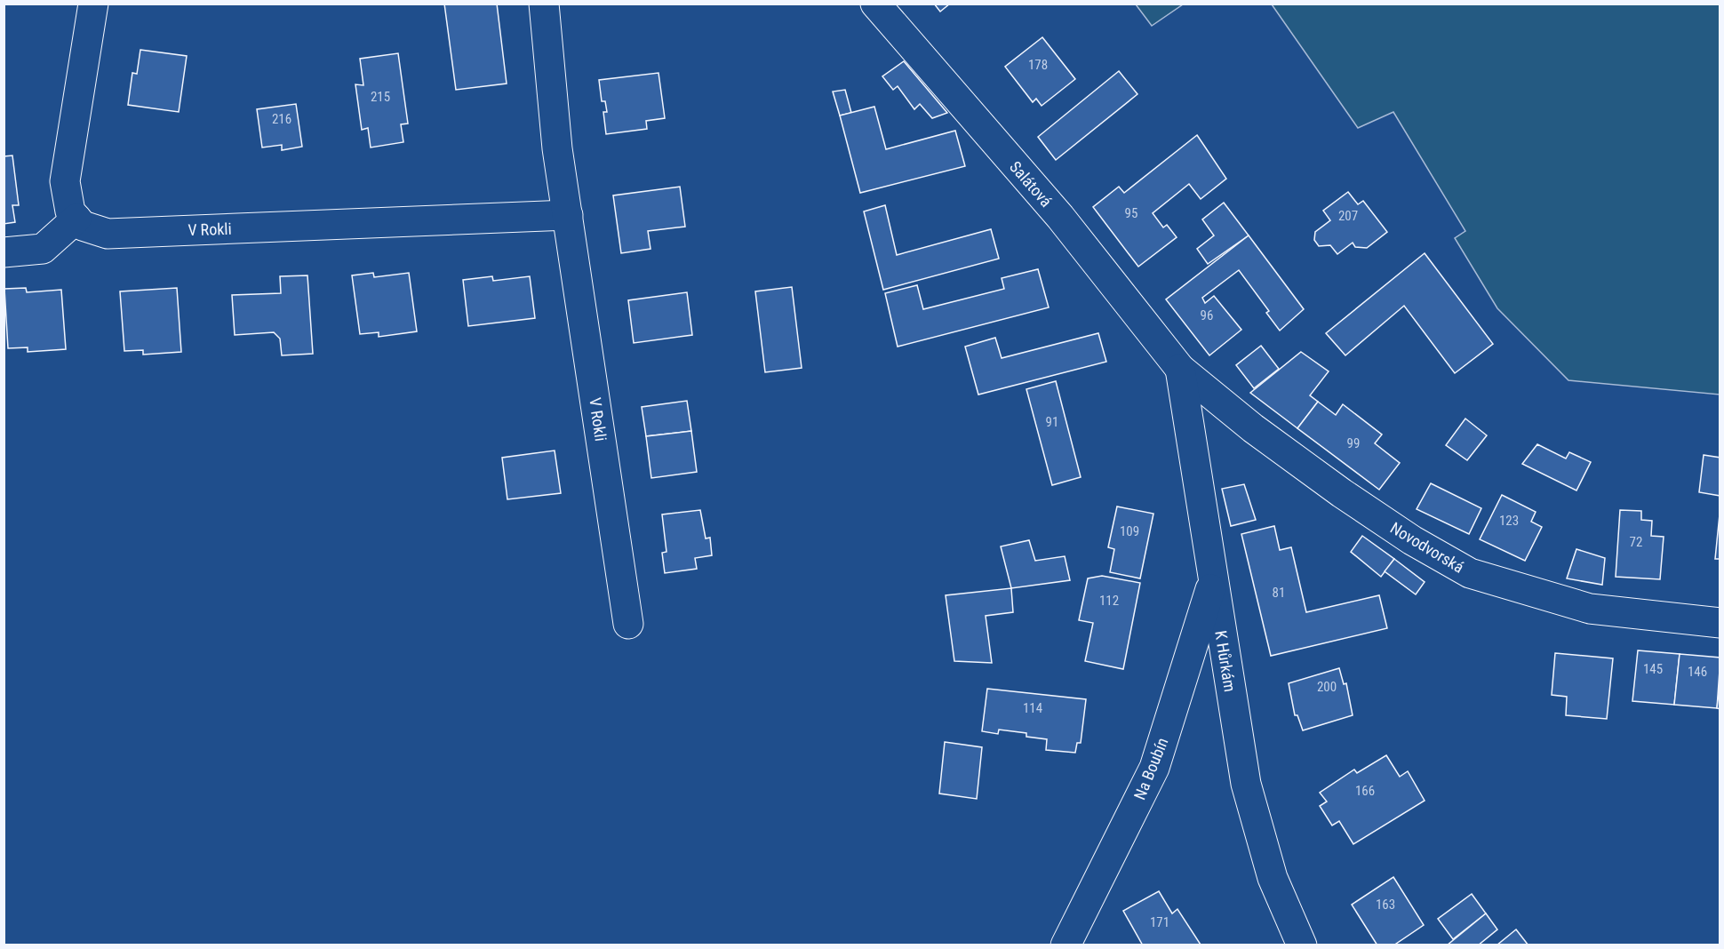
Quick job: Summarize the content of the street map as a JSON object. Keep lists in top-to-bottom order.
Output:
{
  "streets": {
    "street": [
      "Salátová",
      "V Rokli",
      "Novodvorská",
      "K Hůrkám",
      "Na Boubín"
    ]
  },
  "crossings": [
    ["Salátová", "Novodvorská"],
    ["Salátová", "K Hůrkám"],
    ["Novodvorská", "K Hůrkám"],
    ["K Hůrkám", "Na Boubín"]
  ],
  "house_numbers": [
    "178",
    "215",
    "216",
    "95",
    "207",
    "96",
    "91",
    "99",
    "123",
    "109",
    "72",
    "81",
    "112",
    "145",
    "146",
    "200",
    "114",
    "166",
    "163",
    "171"
  ]
}
